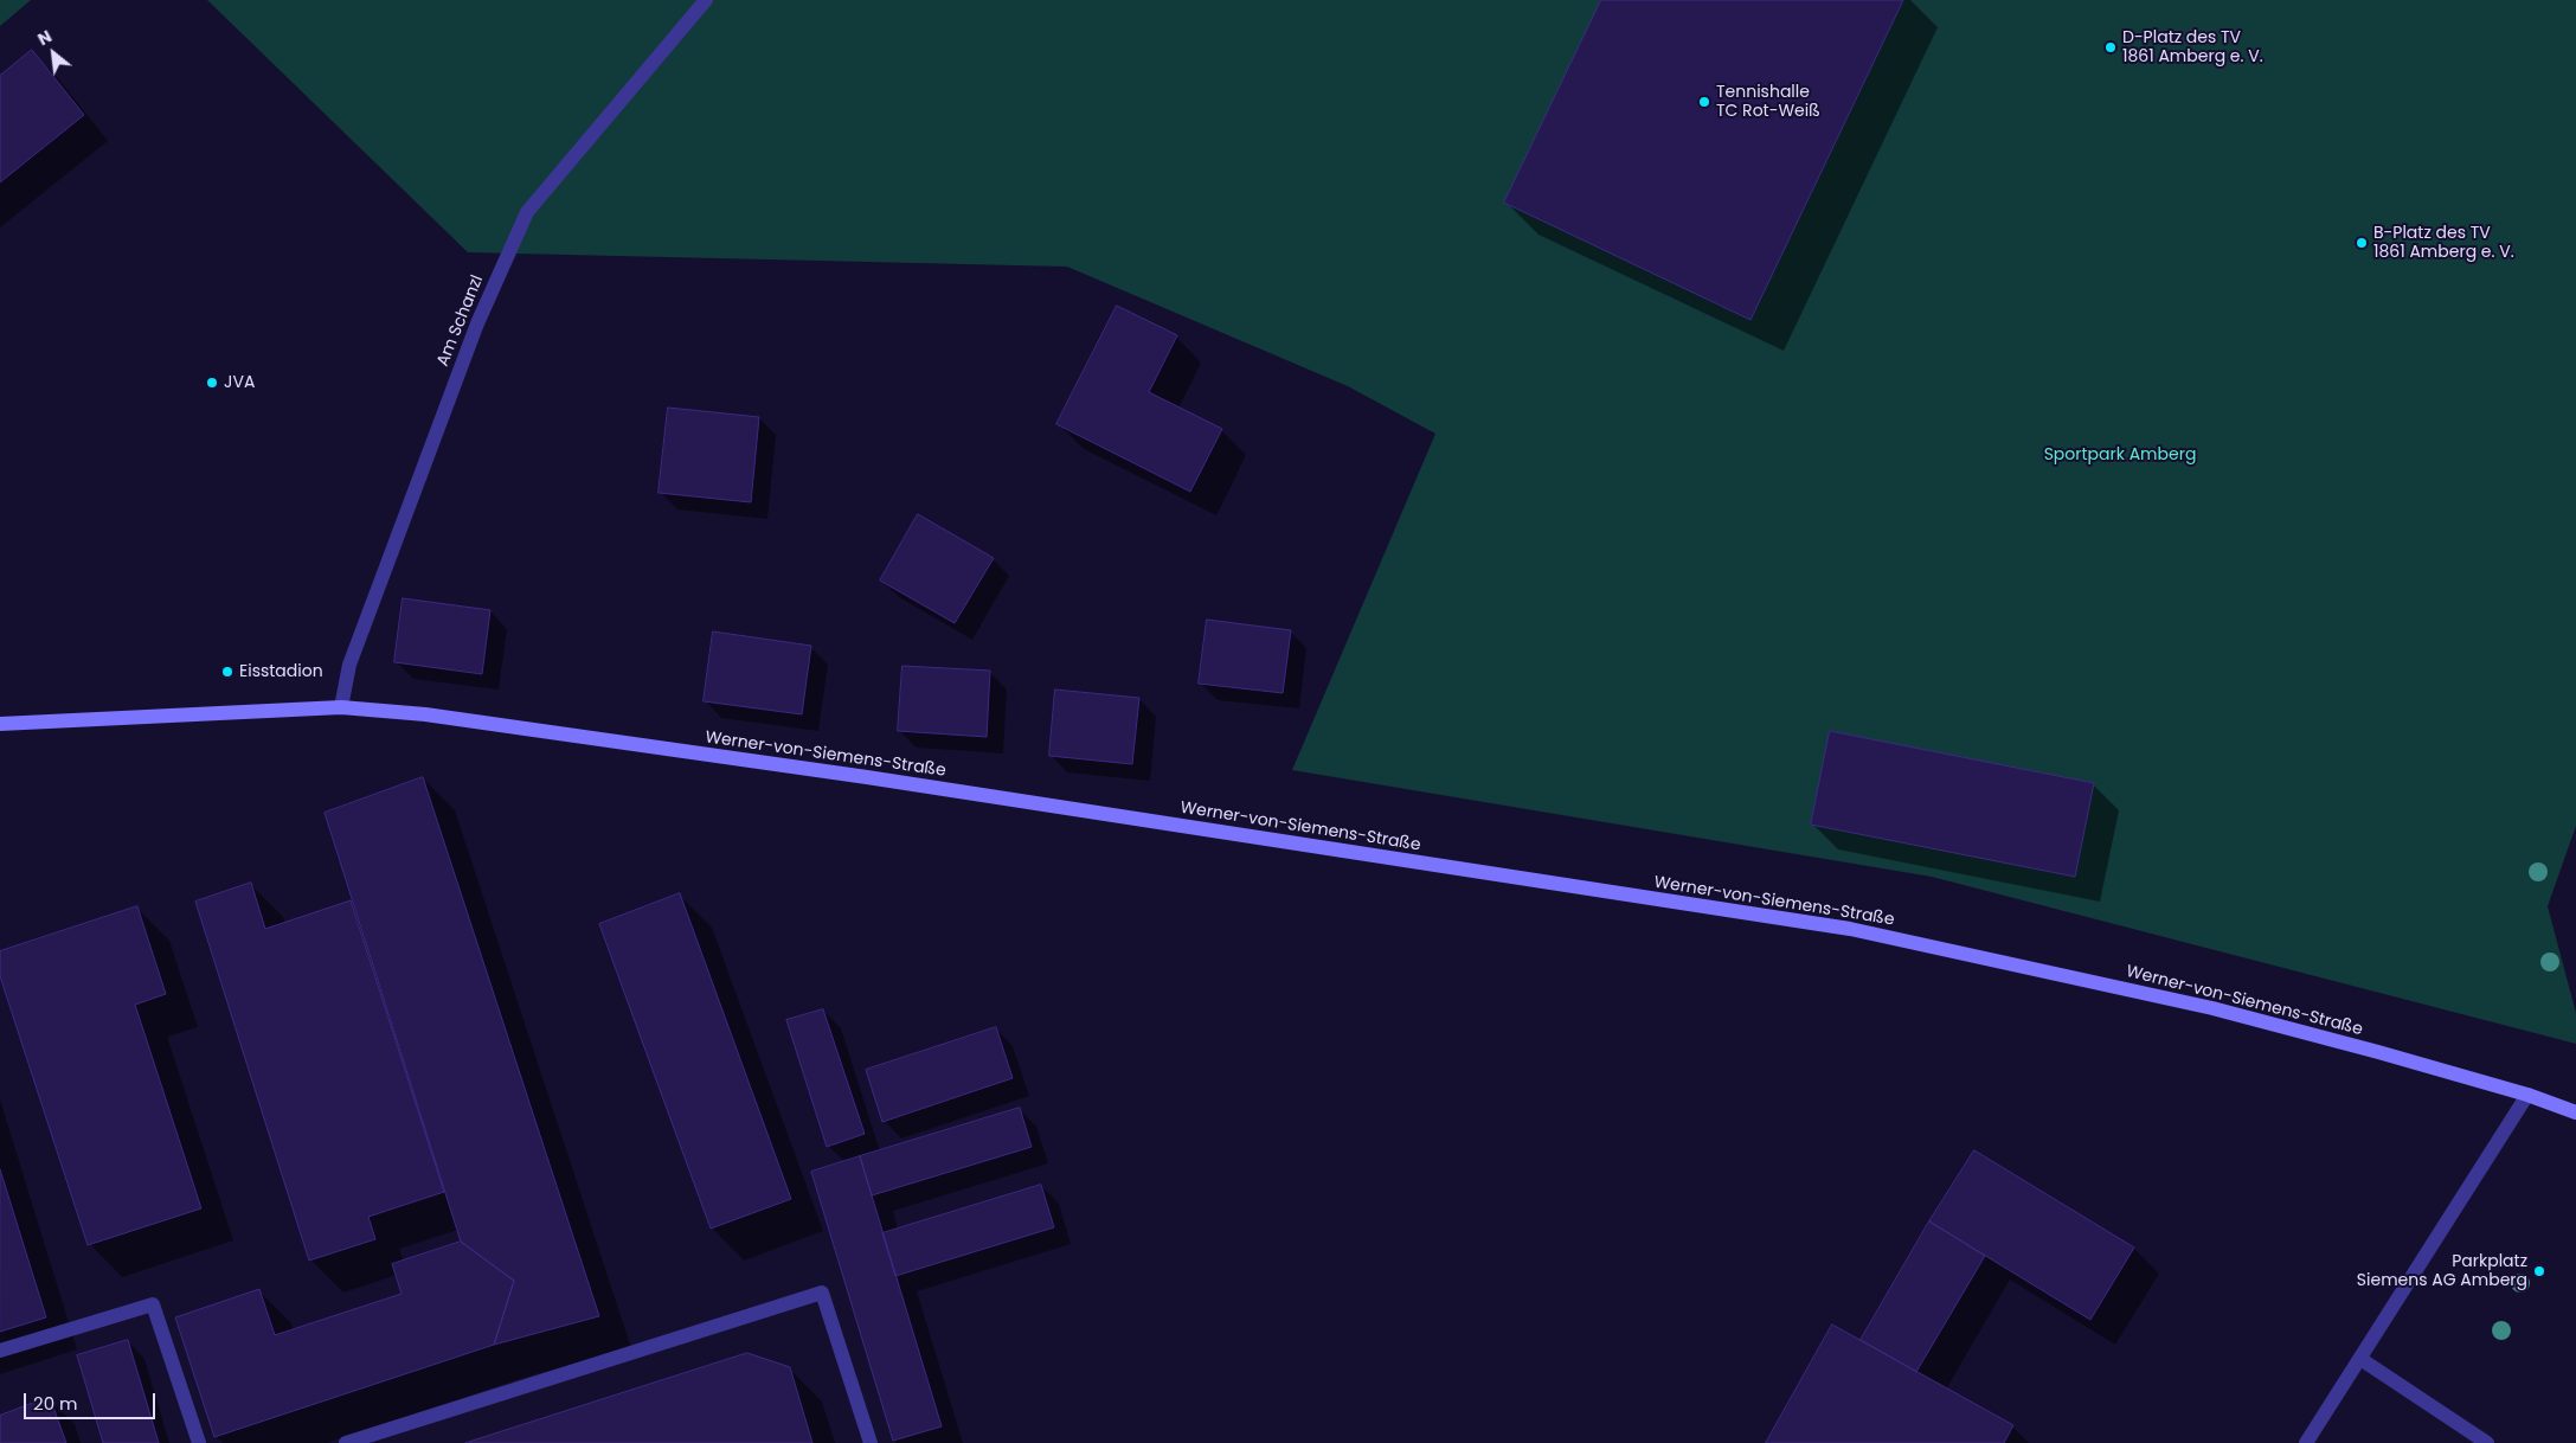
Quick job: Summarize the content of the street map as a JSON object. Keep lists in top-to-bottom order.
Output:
{
  "streets": {
    "main road": ["Werner-von-Siemens-Straße"],
    "street": ["Am Schanzl"]
  },
  "crossings": [
    ["Am Schanzl", "Werner-von-Siemens-Straße"]
  ],
  "parks": ["Sportpark Amberg"],
  "places": [
    "D-Platz des TV 1861 Amberg e. V.",
    "Tennishalle TC Rot-Weiß",
    "B-Platz des TV 1861 Amberg e. V.",
    "JVA",
    "Eisstadion",
    "Parkplatz Siemens AG Amberg"
  ],
  "scale_bar": "20 m",
  "north": "top left"
}
